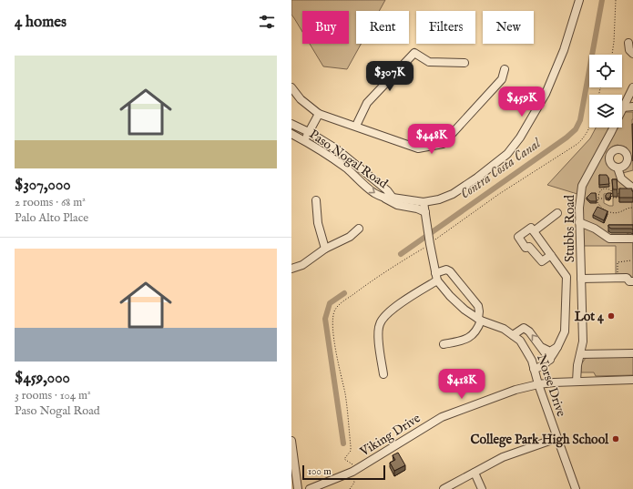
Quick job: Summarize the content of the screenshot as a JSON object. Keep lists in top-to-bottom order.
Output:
{
  "streets": {
    "street": [
      "Paso Nogal Road",
      "Stubbs Road",
      "Norse Drive",
      "Viking Drive"
    ]
  },
  "crossings": [
    ["Paso Nogal Road", "Norse Drive"],
    ["Stubbs Road", "Viking Drive"],
    ["Norse Drive", "Viking Drive"]
  ],
  "water": ["Contra Costa Canal"],
  "places": ["Lot 4", "College Park High School"],
  "scale_bar": "100 m",
  "page": {
    "heading": "4 homes",
    "chip": [
      "Buy",
      "Rent",
      "Filters",
      "New"
    ],
    "list": [
      {
        "name": "$307,000",
        "note": "2 rooms · 68 m² · Palo Alto Place"
      },
      {
        "name": "$459,000",
        "note": "3 rooms · 104 m² · Paso Nogal Road"
      }
    ],
    "price": [
      "$307K",
      "$459K",
      "$448K",
      "$418K"
    ],
    "scale": "100 m"
  }
}
